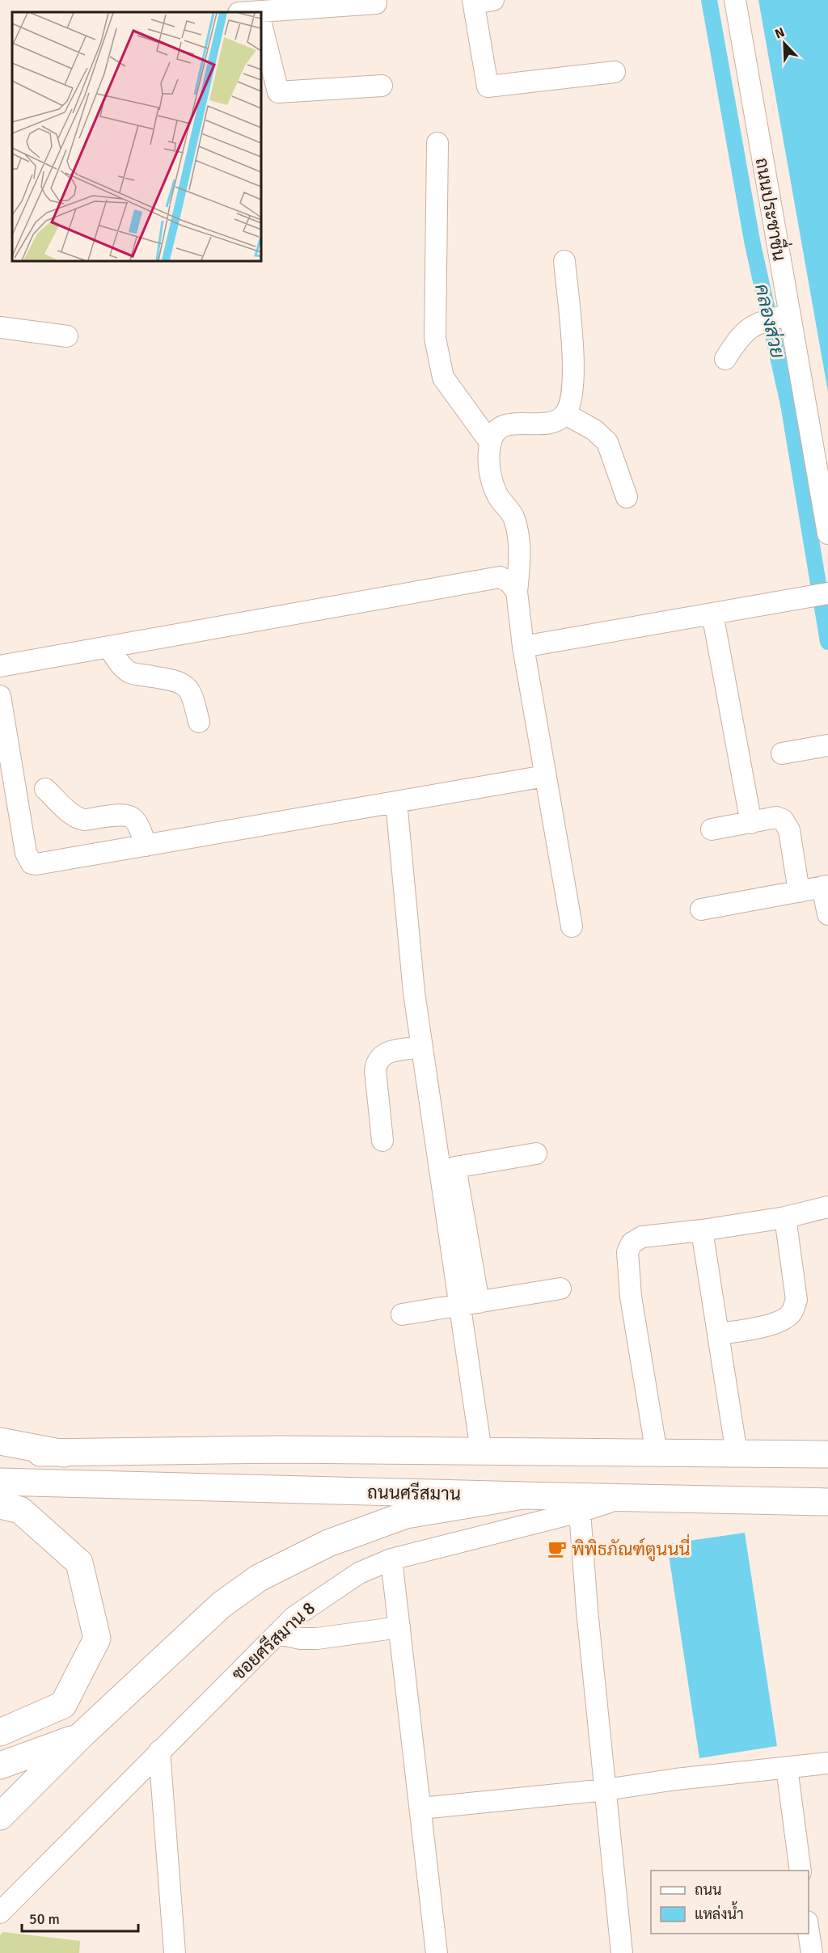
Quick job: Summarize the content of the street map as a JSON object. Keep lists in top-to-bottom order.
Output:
{
  "streets": {
    "main road": ["ถนนศรีสมาน"],
    "street": ["ถนนประชาชื่น", "ซอยศรีสมาน 8"]
  },
  "crossings": [
    ["ถนนศรีสมาน", "ซอยศรีสมาน 8"]
  ],
  "water": ["คลองส่วย"],
  "places": {
    "cafe": ["พิพิธภัณฑ์ตูนนนี่"]
  },
  "legend": ["ถนน", "แหล่งน้ำ"],
  "scale_bar": "50 m",
  "north": "top left"
}
